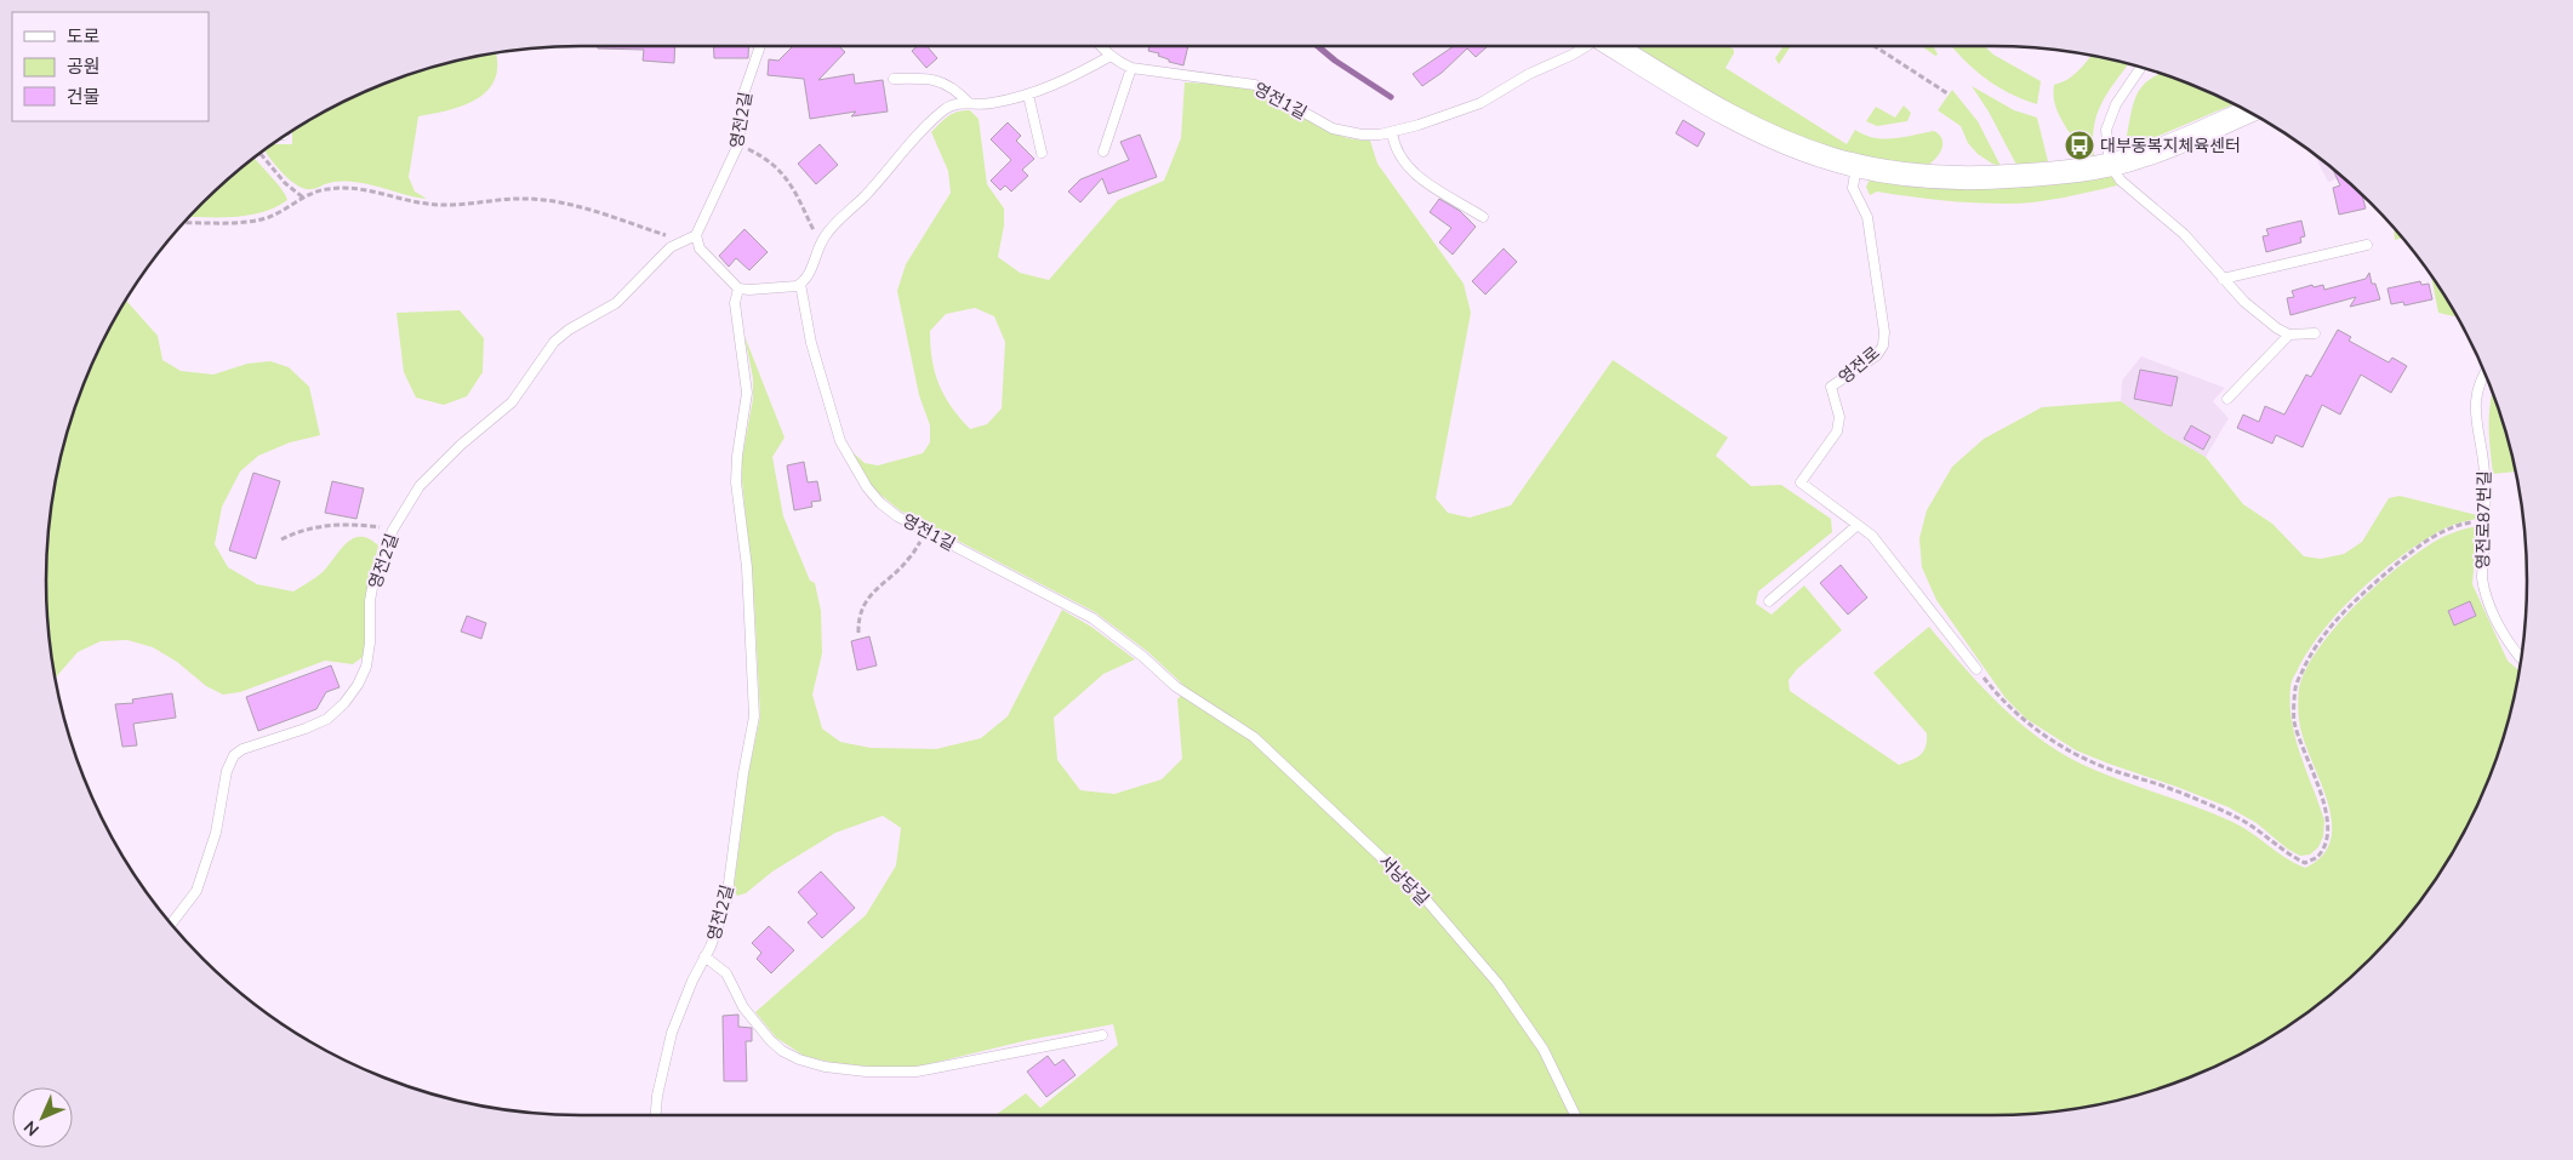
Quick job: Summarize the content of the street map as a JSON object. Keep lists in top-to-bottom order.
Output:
{
  "streets": {
    "lane": [
      "영전1길",
      "영전2길",
      "영전로",
      "영전로87번길",
      "서낭당길"
    ]
  },
  "crossings": [
    ["영전1길", "영전2길"],
    ["영전1길", "서낭당길"]
  ],
  "places": {
    "bus stop": ["대부동복지체육센터"]
  },
  "legend": ["도로", "공원", "건물"],
  "north": "bottom left"
}
